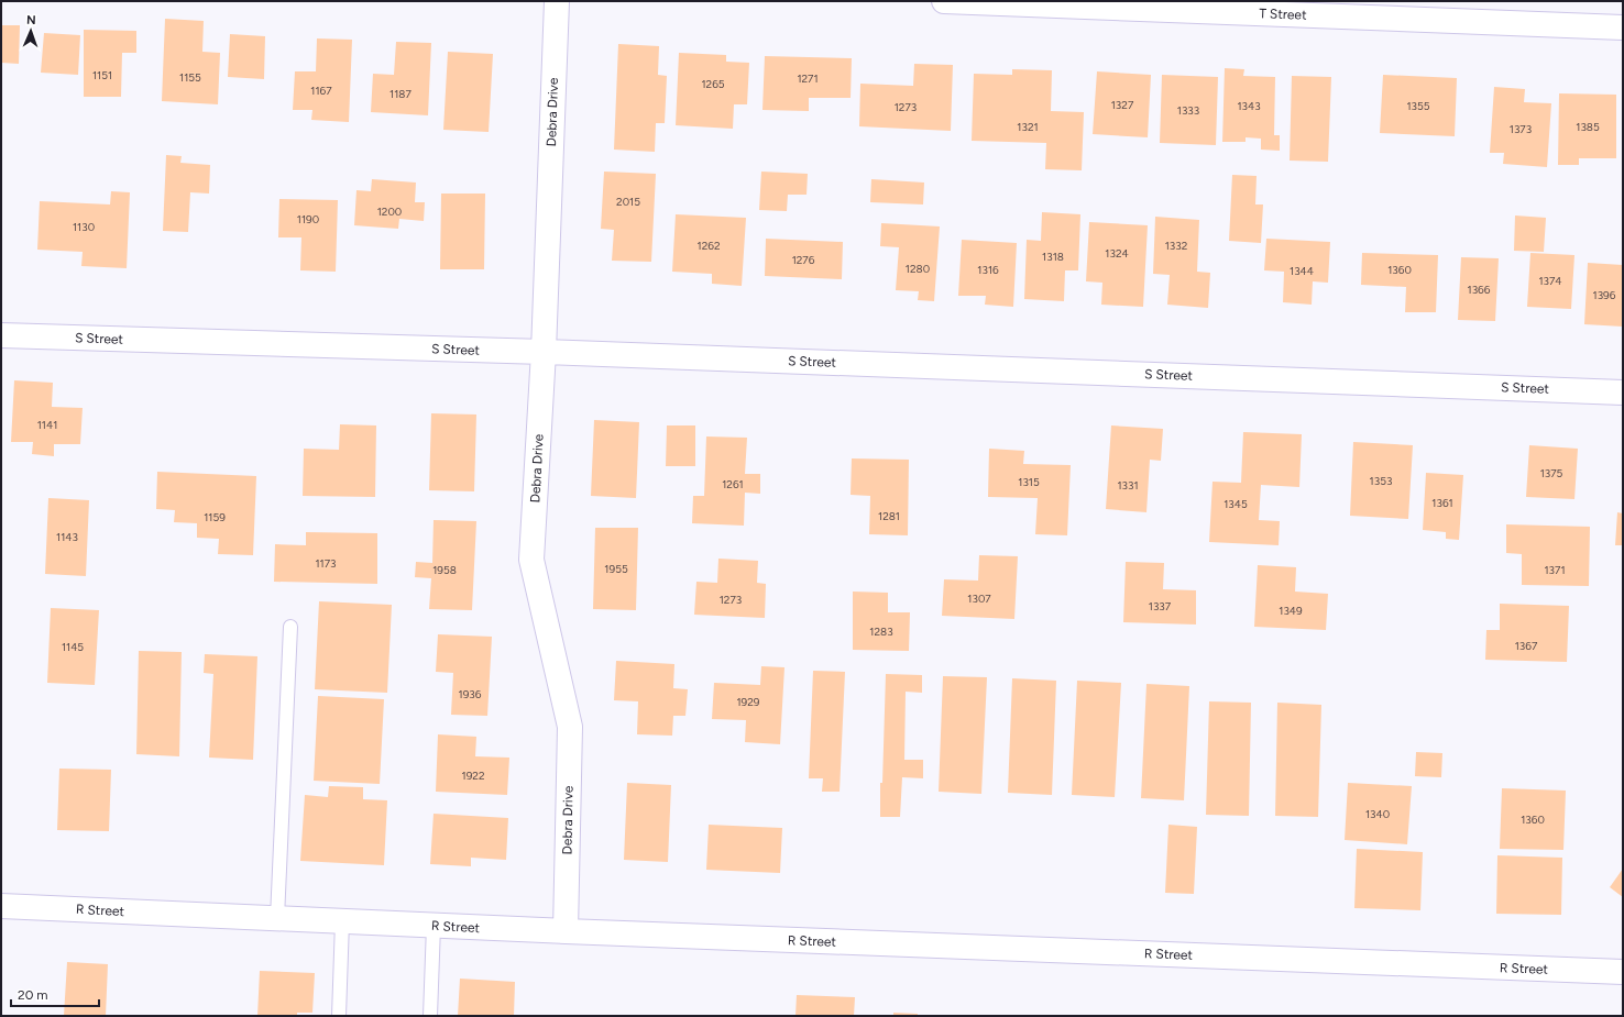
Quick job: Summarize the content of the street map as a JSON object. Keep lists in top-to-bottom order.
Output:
{
  "streets": {
    "street": [
      "T Street",
      "Debra Drive",
      "S Street",
      "R Street"
    ]
  },
  "crossings": [
    ["Debra Drive", "S Street"],
    ["Debra Drive", "R Street"]
  ],
  "house_numbers": [
    "1151",
    "1155",
    "1271",
    "1265",
    "1167",
    "1187",
    "1327",
    "1343",
    "1355",
    "1273",
    "1333",
    "1321",
    "1385",
    "1373",
    "2015",
    "1200",
    "1190",
    "1130",
    "1262",
    "1332",
    "1324",
    "1318",
    "1276",
    "1280",
    "1316",
    "1360",
    "1344",
    "1374",
    "1366",
    "1396",
    "1141",
    "1375",
    "1353",
    "1315",
    "1261",
    "1331",
    "1361",
    "1345",
    "1281",
    "1159",
    "1143",
    "1173",
    "1955",
    "1958",
    "1371",
    "1307",
    "1273",
    "1337",
    "1349",
    "1283",
    "1367",
    "1145",
    "1936",
    "1929",
    "1922",
    "1340",
    "1360"
  ],
  "scale_bar": "20 m",
  "north": "top"
}
